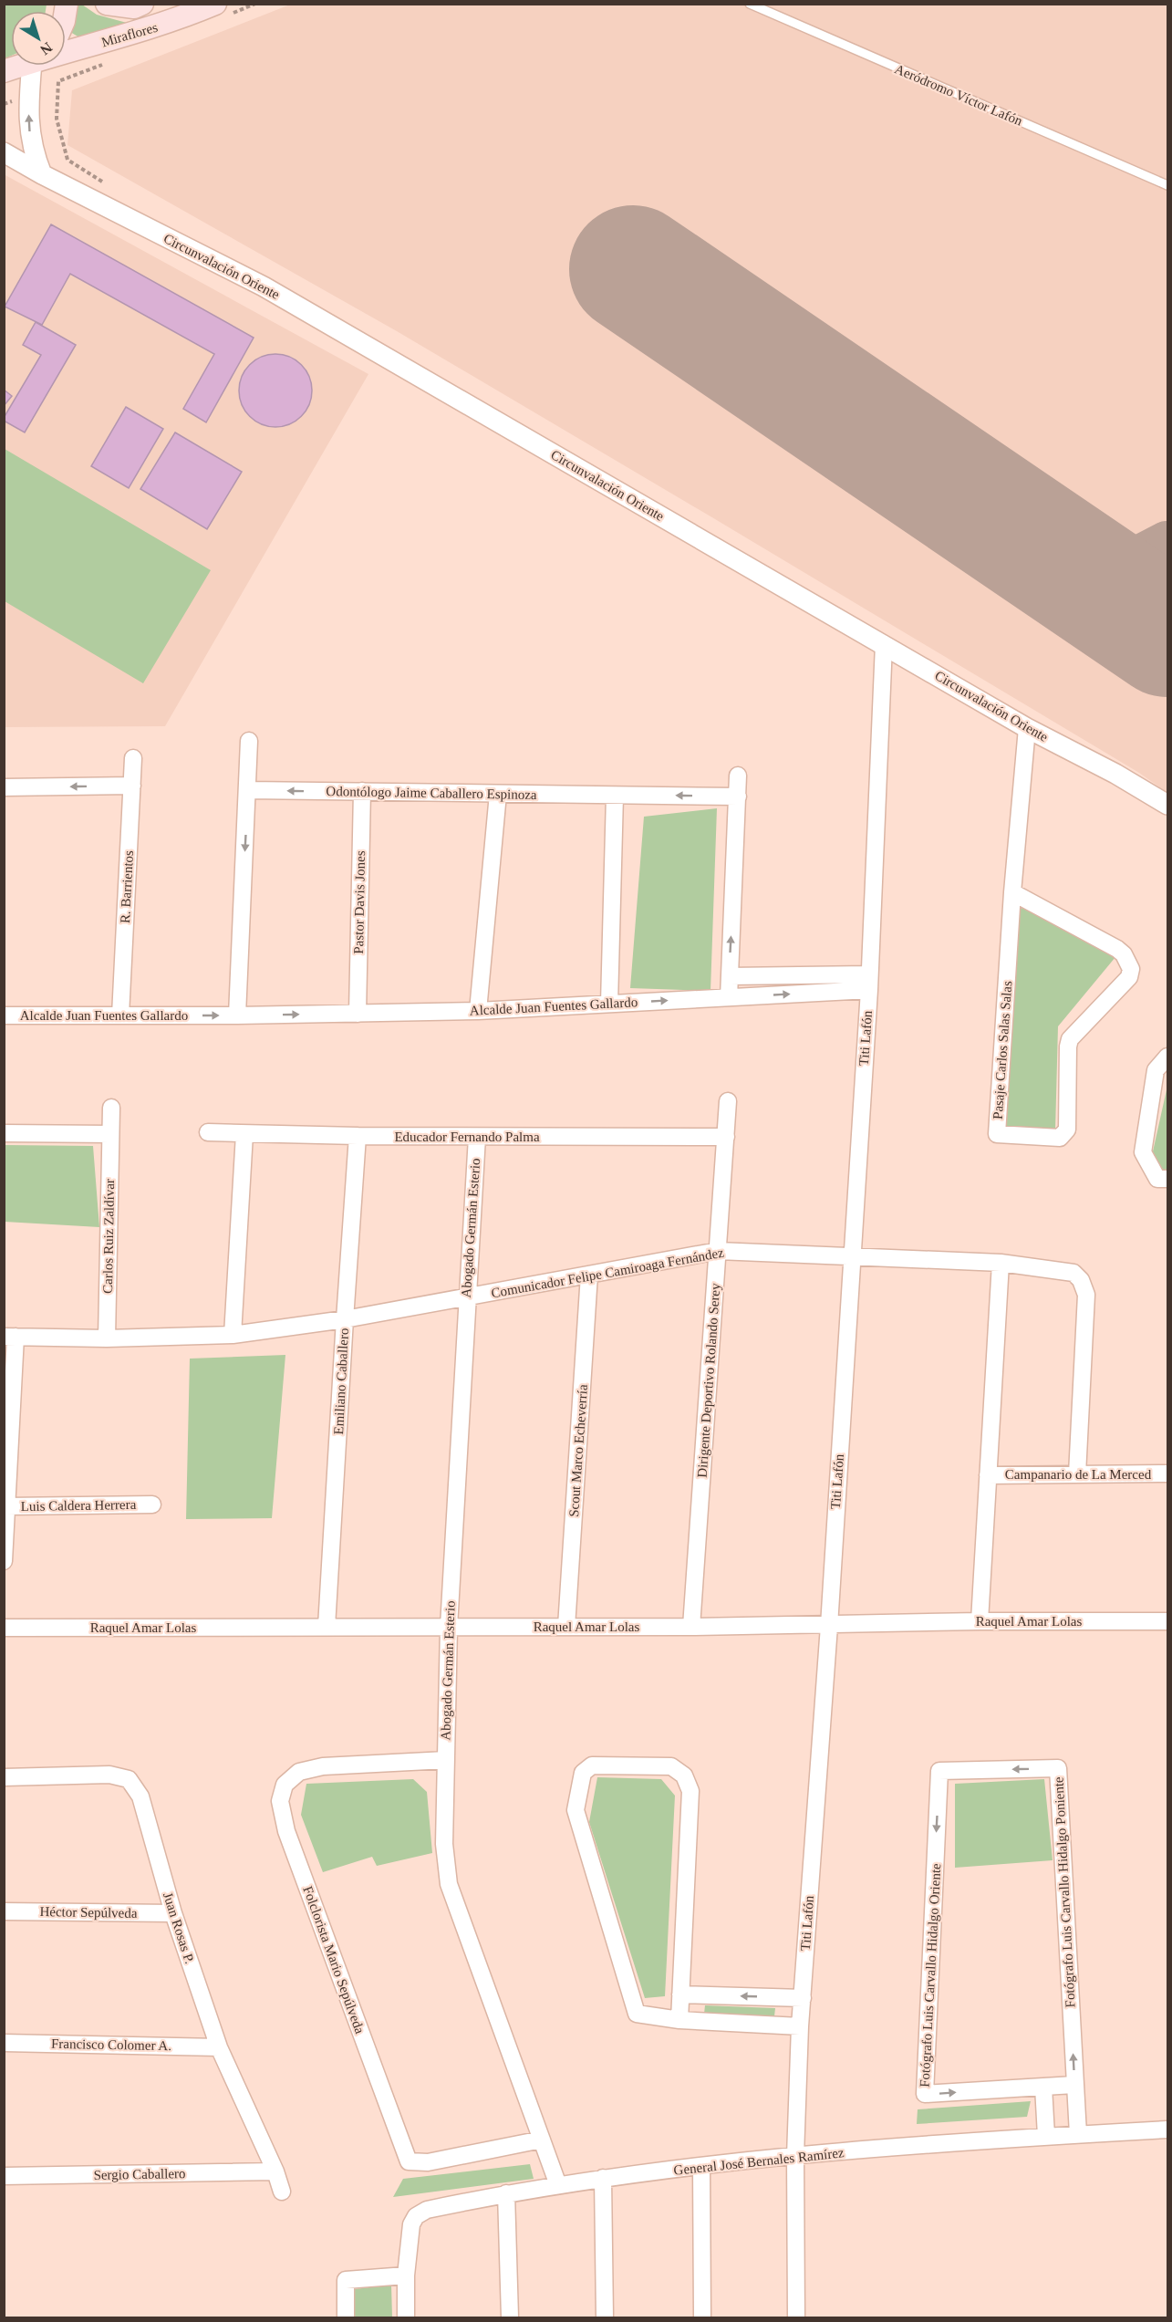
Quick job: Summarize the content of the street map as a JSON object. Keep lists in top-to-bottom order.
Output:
{
  "streets": {
    "main road": ["Miraflores"],
    "street": [
      "Circunvalación Oriente",
      "Odontólogo Jaime Caballero Espinoza",
      "R. Barrientos",
      "Pastor Davis Jones",
      "Alcalde Juan Fuentes Gallardo",
      "Titi Lafón",
      "Pasaje Carlos Salas Salas",
      "Educador Fernando Palma",
      "Abogado Germán Esterio",
      "Carlos Ruiz Zaldívar",
      "Comunicador Felipe Camiroaga Fernández",
      "Dirigente Deportivo Rolando Serey",
      "Emiliano Caballero",
      "Scout Marco Echeverría",
      "Campanario de La Merced",
      "Luis Caldera Herrera",
      "Raquel Amar Lolas",
      "Fotógrafo Luis Carvallo Hidalgo Poniente",
      "Héctor Sepúlveda",
      "Juan Rosas P.",
      "Folclorista Mario Sepúlveda",
      "Fotógrafo Luis Carvallo Hidalgo Oriente",
      "Francisco Colomer A.",
      "General José Bernales Ramírez",
      "Sergio Caballero"
    ],
    "lane": ["Aeródromo Víctor Lafón"]
  },
  "crossings": [
    ["Circunvalación Oriente", "Titi Lafón"],
    ["Circunvalación Oriente", "Pasaje Carlos Salas Salas"],
    ["Odontólogo Jaime Caballero Espinoza", "Pastor Davis Jones"],
    ["R. Barrientos", "Alcalde Juan Fuentes Gallardo"],
    ["Pastor Davis Jones", "Alcalde Juan Fuentes Gallardo"],
    ["Alcalde Juan Fuentes Gallardo", "Titi Lafón"],
    ["Titi Lafón", "Comunicador Felipe Camiroaga Fernández"],
    ["Titi Lafón", "Raquel Amar Lolas"],
    ["Titi Lafón", "General José Bernales Ramírez"],
    ["Educador Fernando Palma", "Abogado Germán Esterio"],
    ["Educador Fernando Palma", "Dirigente Deportivo Rolando Serey"],
    ["Educador Fernando Palma", "Emiliano Caballero"],
    ["Abogado Germán Esterio", "Comunicador Felipe Camiroaga Fernández"],
    ["Abogado Germán Esterio", "Raquel Amar Lolas"],
    ["Abogado Germán Esterio", "Folclorista Mario Sepúlveda"],
    ["Abogado Germán Esterio", "General José Bernales Ramírez"],
    ["Carlos Ruiz Zaldívar", "Comunicador Felipe Camiroaga Fernández"],
    ["Comunicador Felipe Camiroaga Fernández", "Dirigente Deportivo Rolando Serey"],
    ["Comunicador Felipe Camiroaga Fernández", "Emiliano Caballero"],
    ["Comunicador Felipe Camiroaga Fernández", "Scout Marco Echeverría"],
    ["Comunicador Felipe Camiroaga Fernández", "Campanario de La Merced"],
    ["Dirigente Deportivo Rolando Serey", "Raquel Amar Lolas"],
    ["Emiliano Caballero", "Raquel Amar Lolas"],
    ["Scout Marco Echeverría", "Raquel Amar Lolas"],
    ["Fotógrafo Luis Carvallo Hidalgo Poniente", "Fotógrafo Luis Carvallo Hidalgo Oriente"],
    ["Fotógrafo Luis Carvallo Hidalgo Poniente", "General José Bernales Ramírez"],
    ["Héctor Sepúlveda", "Juan Rosas P."],
    ["Juan Rosas P.", "Francisco Colomer A."],
    ["Juan Rosas P.", "Sergio Caballero"]
  ],
  "one_way": ["Odontólogo Jaime Caballero Espinoza", "Alcalde Juan Fuentes Gallardo"],
  "north": "bottom right"
}
